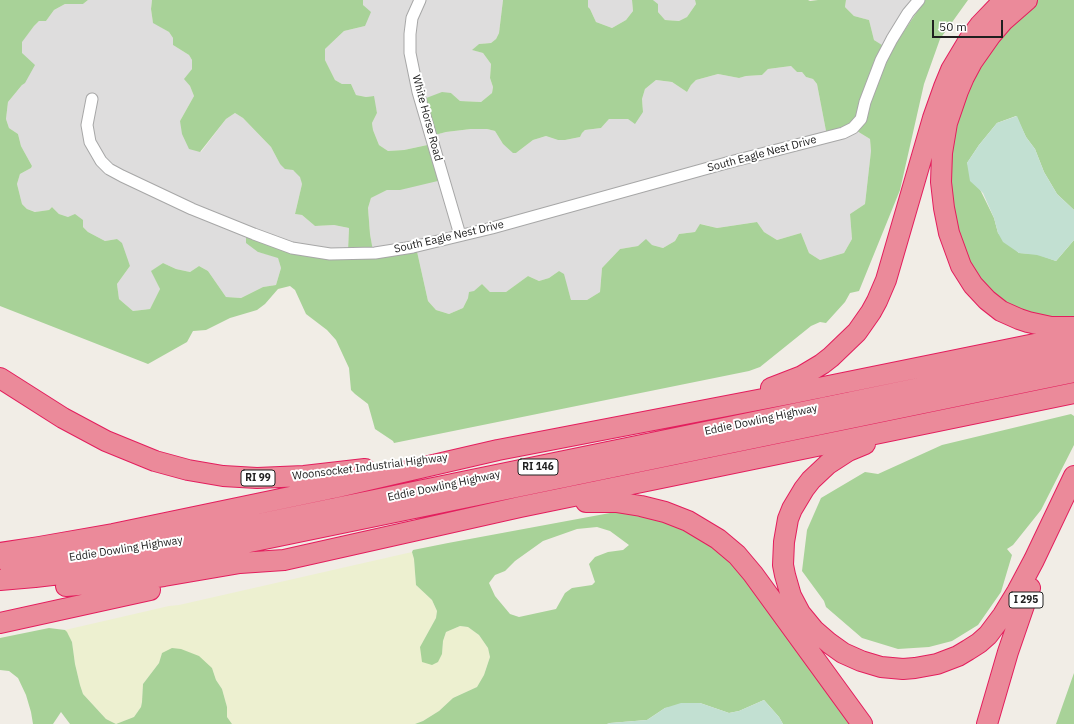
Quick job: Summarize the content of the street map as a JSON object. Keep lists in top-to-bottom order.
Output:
{
  "streets": {
    "highway": [
      "Eddie Dowling Highway",
      "Woonsocket Industrial Highway",
      "RI 146",
      "RI 99",
      "I 295"
    ],
    "street": ["White Horse Road", "South Eagle Nest Drive"]
  },
  "crossings": [
    ["White Horse Road", "South Eagle Nest Drive"]
  ],
  "scale_bar": "50 m"
}
